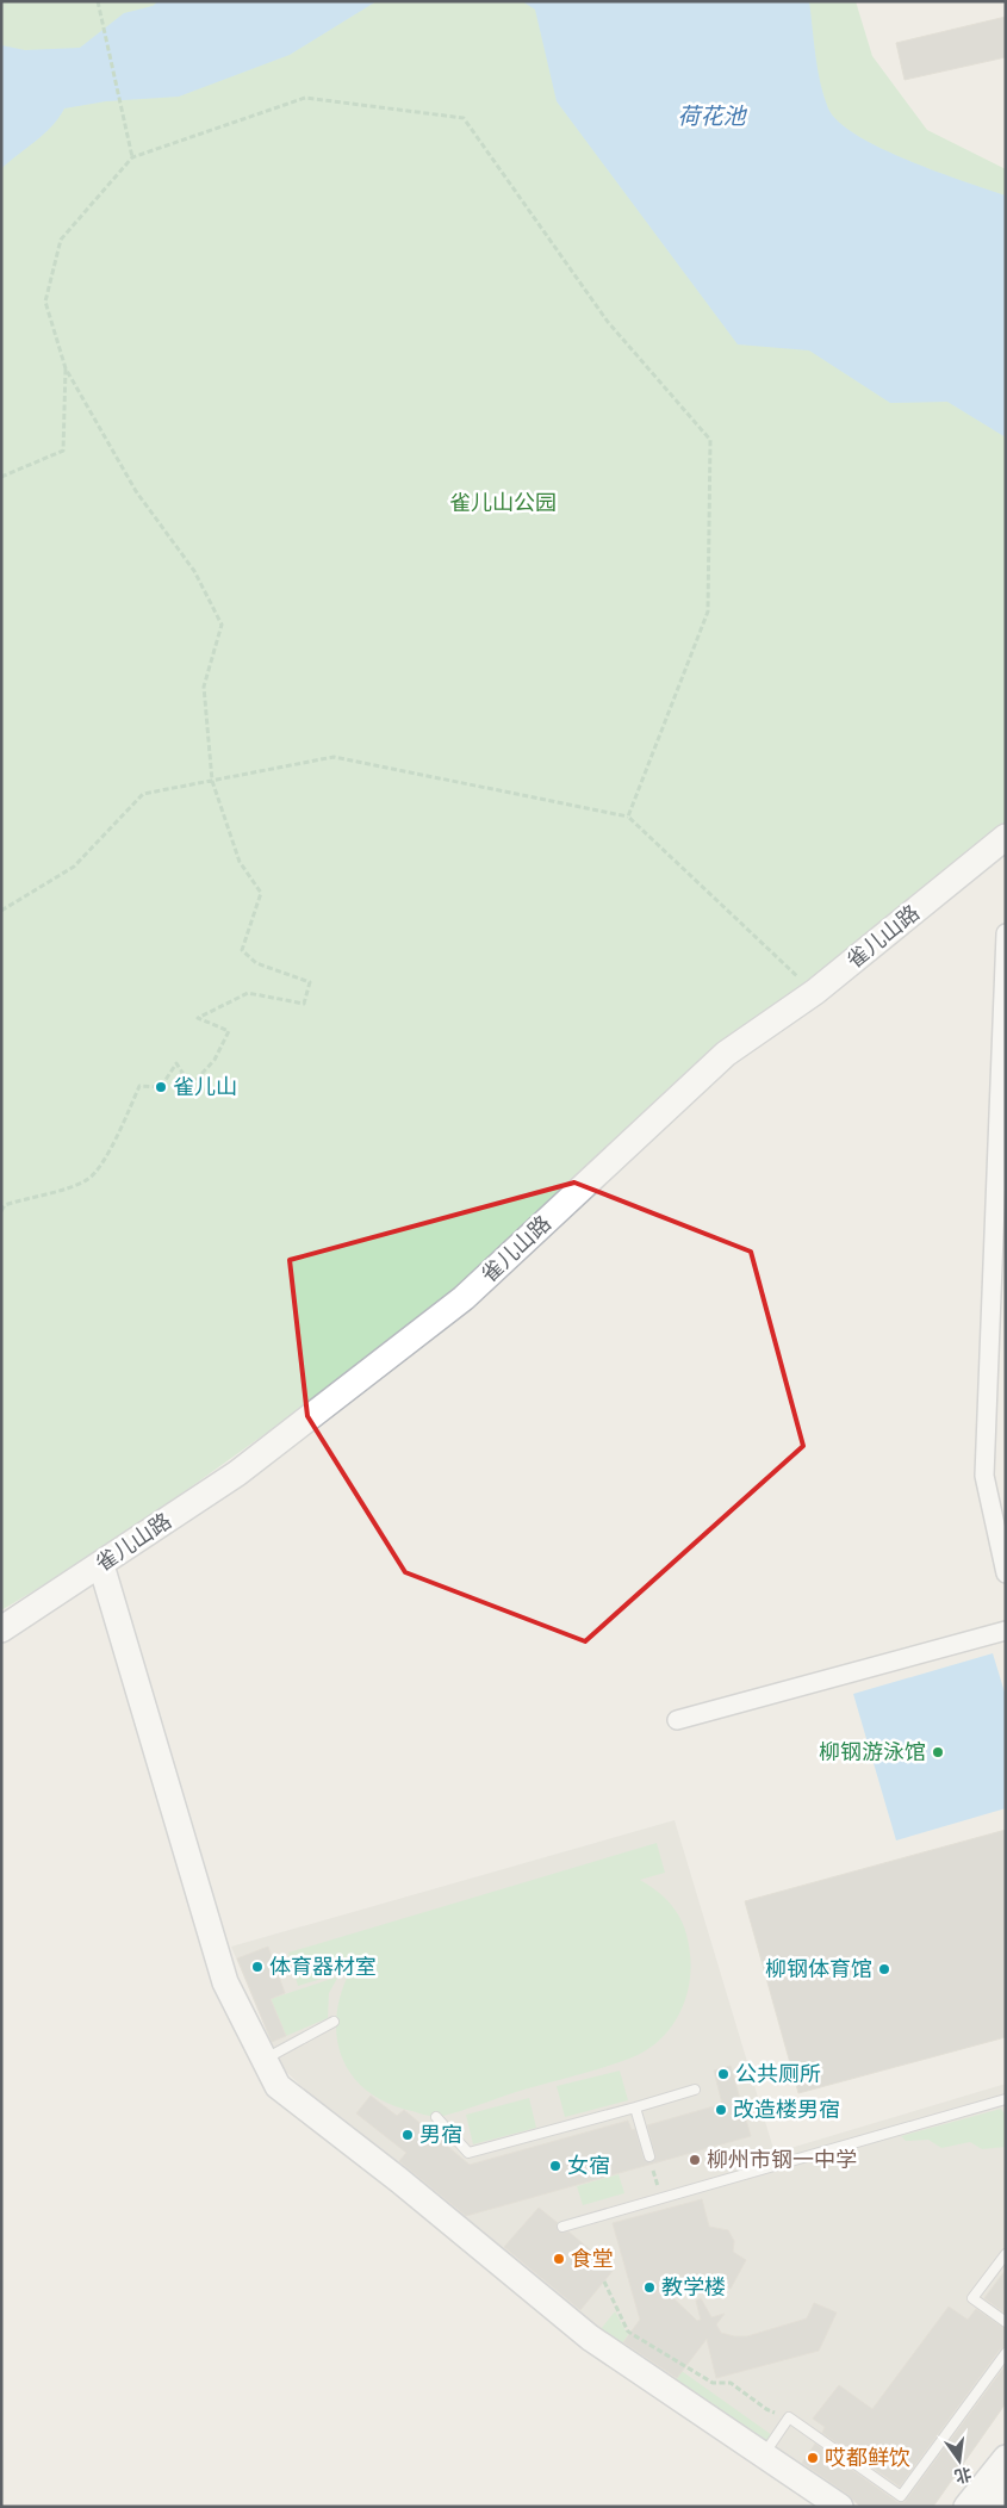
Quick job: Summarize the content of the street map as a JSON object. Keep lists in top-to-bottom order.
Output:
{
  "streets": {
    "street": ["雀儿山路"]
  },
  "water": ["荷花池"],
  "parks": ["雀儿山公园"],
  "places": [
    "雀儿山",
    "柳钢游泳馆",
    "体育器材室",
    "柳钢体育馆",
    "公共厕所",
    "改造楼男宿",
    "男宿",
    "柳州市钢一中学",
    "女宿",
    "食堂",
    "教学楼",
    "哎都鲜饮"
  ],
  "north": "bottom"
}
